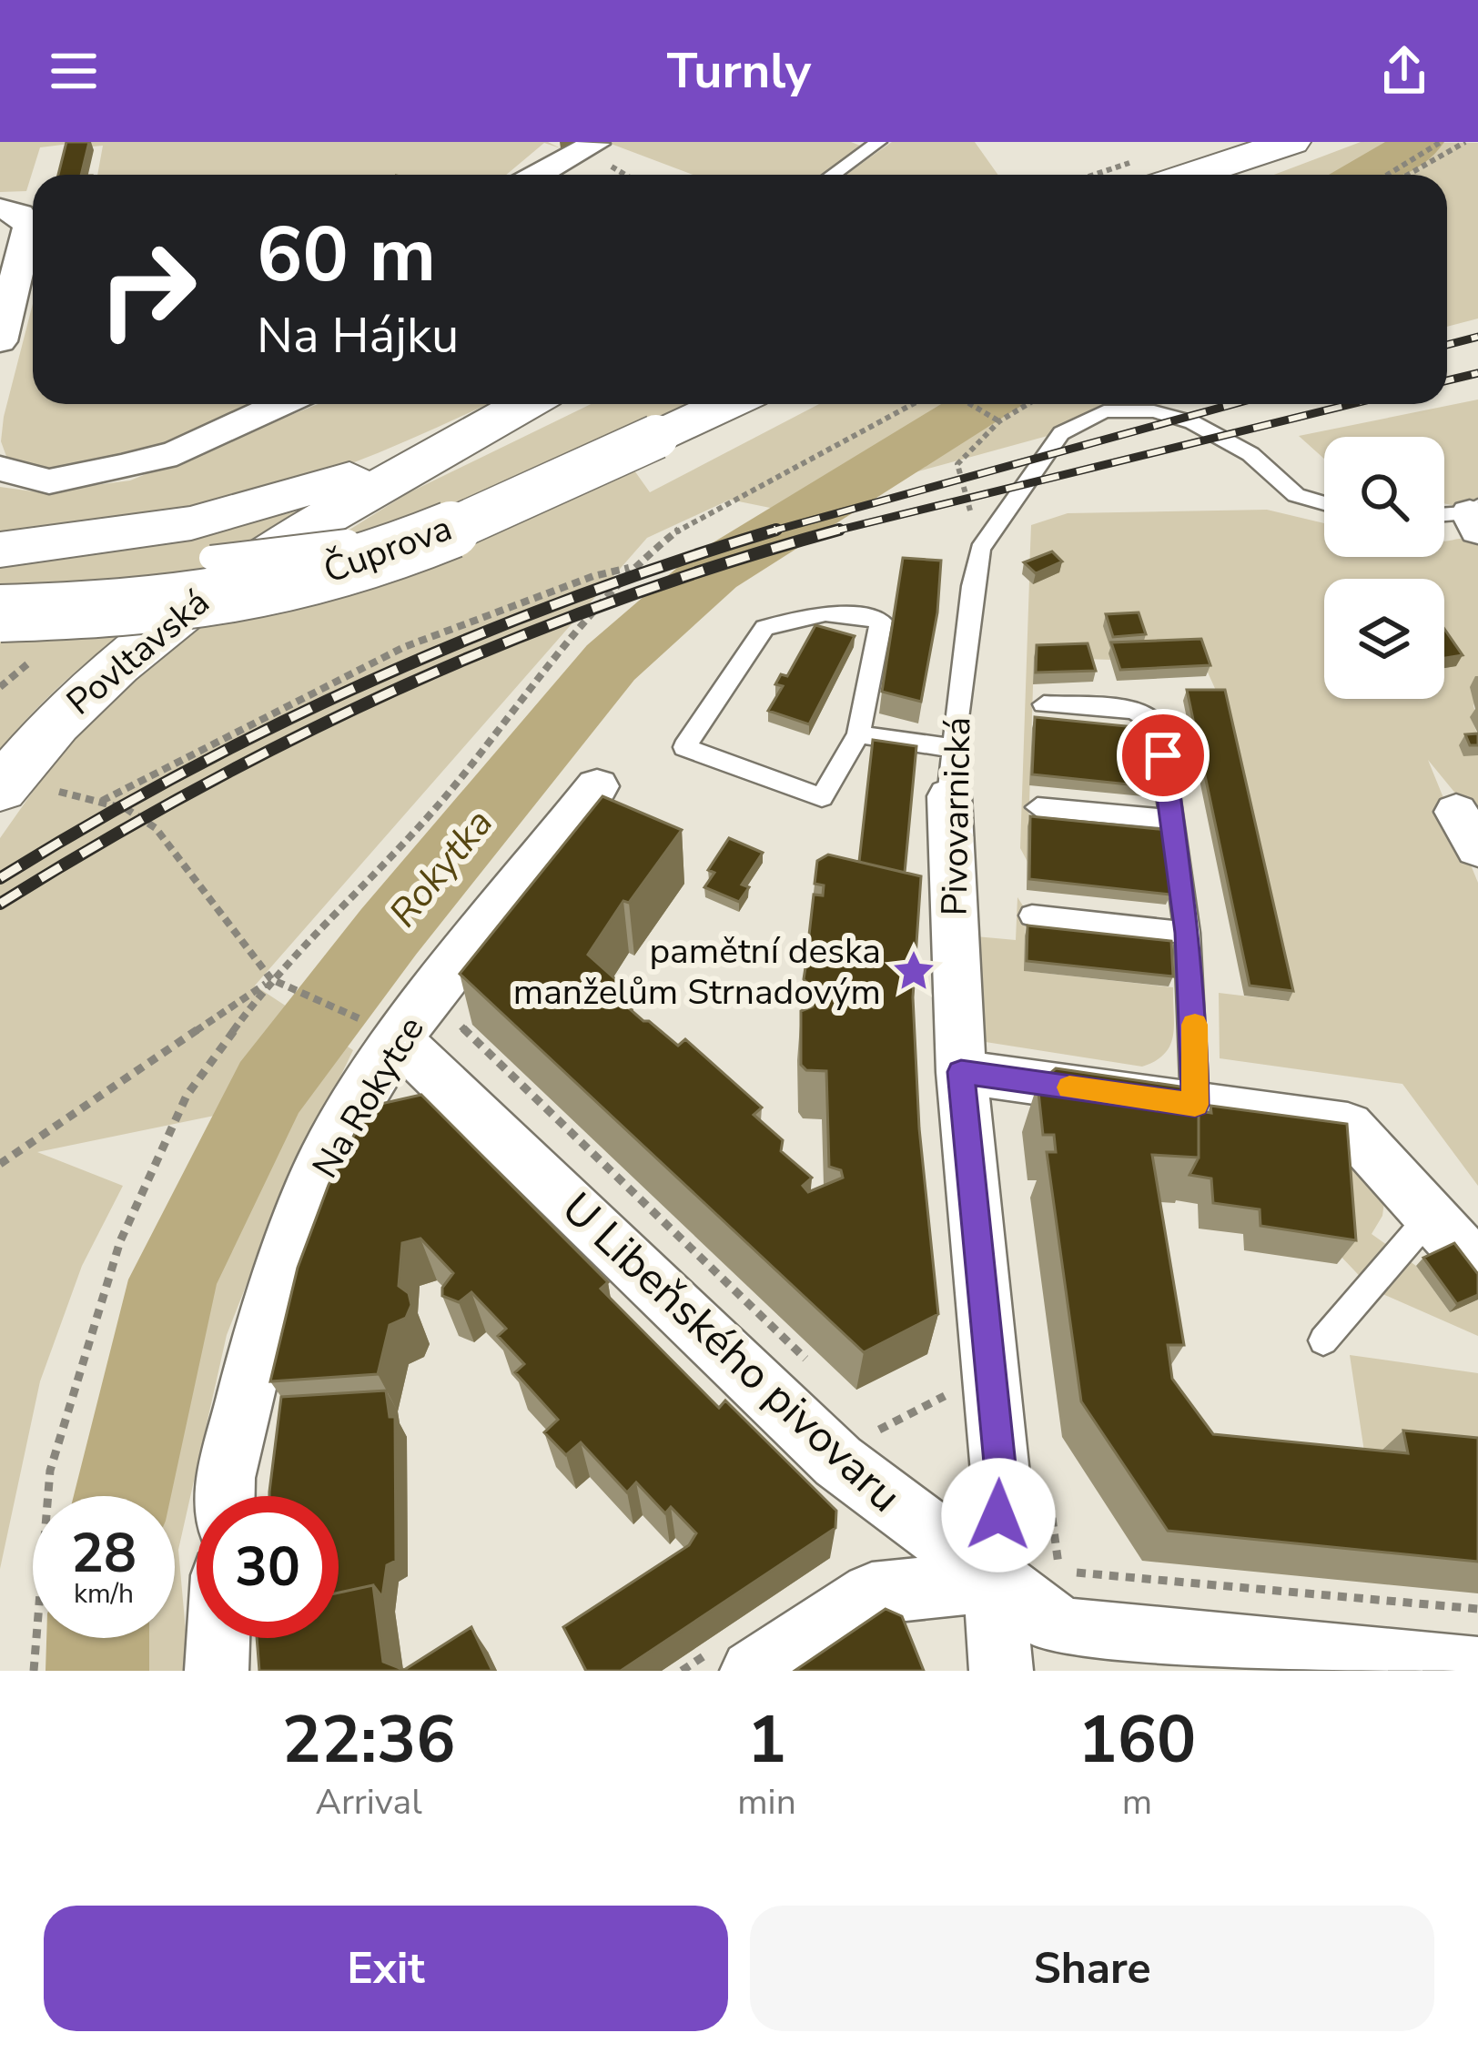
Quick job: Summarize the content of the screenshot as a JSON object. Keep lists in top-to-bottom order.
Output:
{
  "streets": {
    "main road": ["Čuprova", "Povltavská"],
    "street": ["Pivovarnická", "Na Rokytce", "U Libeňského pivovaru"]
  },
  "crossings": [
    ["Čuprova", "Povltavská"],
    ["Pivovarnická", "U Libeňského pivovaru"],
    ["Na Rokytce", "U Libeňského pivovaru"]
  ],
  "water": ["Rokytka"],
  "places": {
    "place": ["pamětní deska manželům Strnadovým"]
  },
  "page": {
    "header": "Turnly",
    "turn": ["60 m", "Na Hájku"],
    "speed": "28 km/h",
    "limit": "30",
    "eta": [
      "22:36",
      "Arrival",
      "1",
      "min",
      "160",
      "m"
    ],
    "buttons": ["Exit", "Share"]
  }
}
